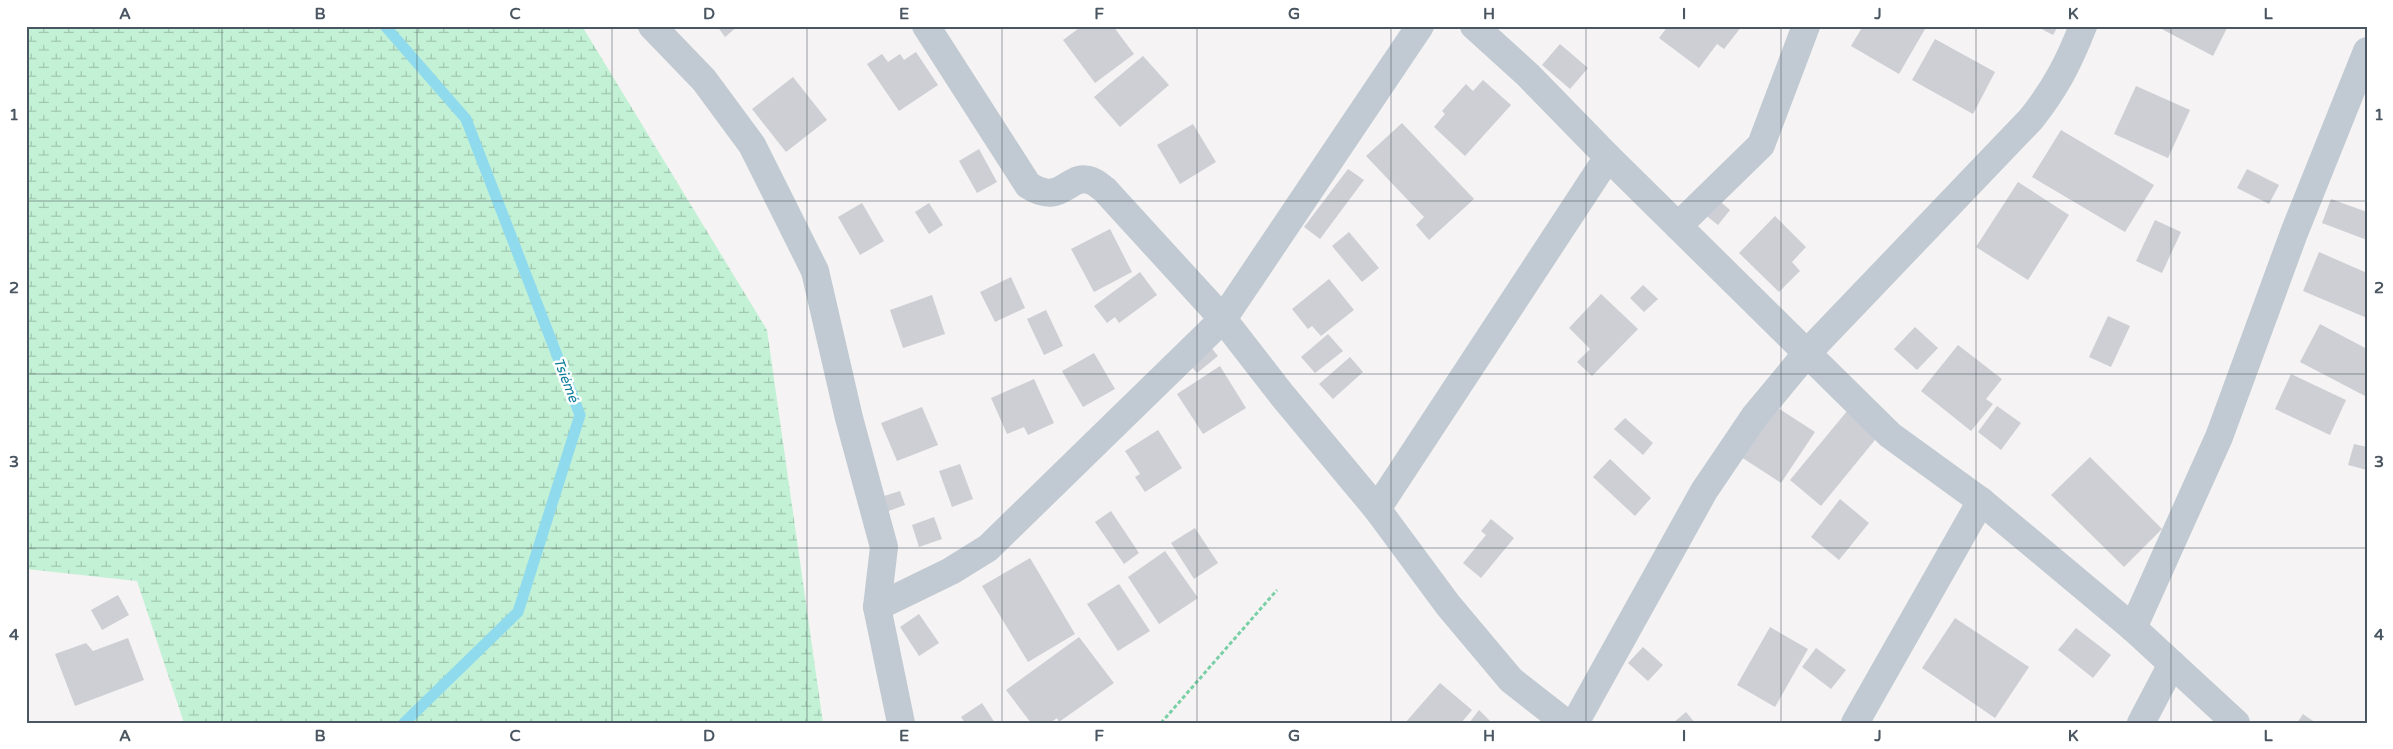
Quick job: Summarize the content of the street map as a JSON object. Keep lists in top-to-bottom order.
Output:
{
  "water": ["Tsiémé"],
  "grid": {
    "columns": [
      "A",
      "B",
      "C",
      "D",
      "E",
      "F",
      "G",
      "H",
      "I",
      "J",
      "K",
      "L"
    ],
    "rows": [
      "1",
      "2",
      "3",
      "4"
    ]
  }
}
